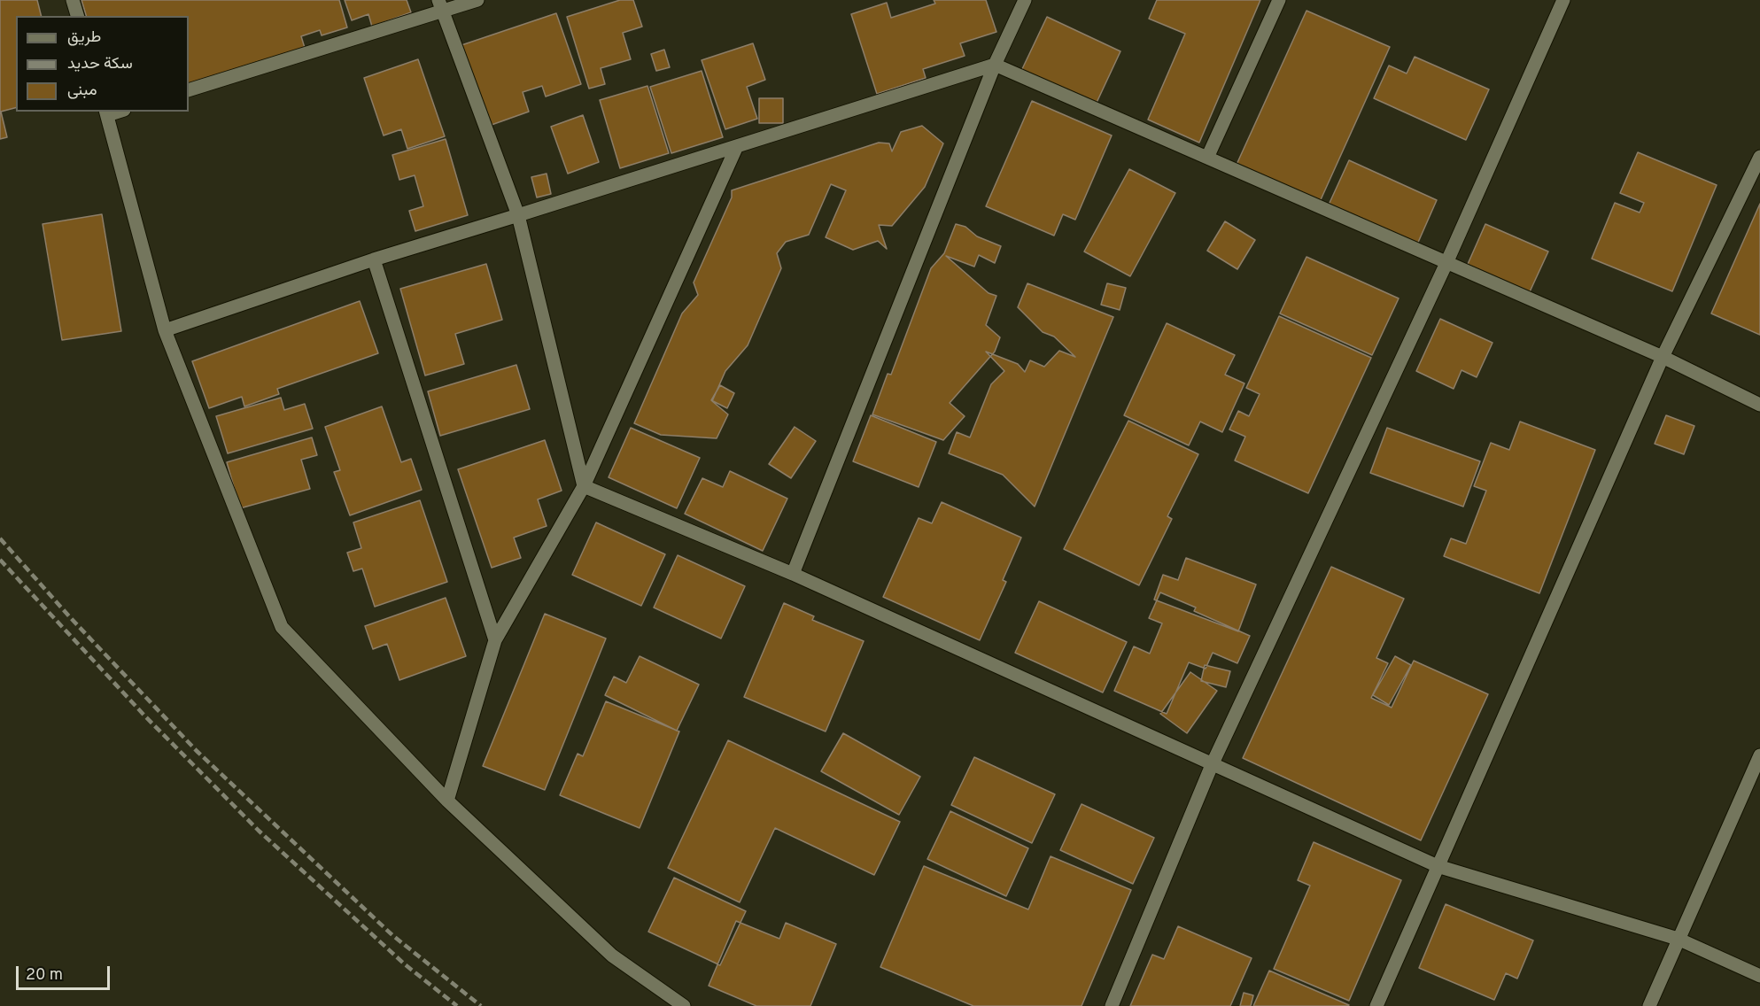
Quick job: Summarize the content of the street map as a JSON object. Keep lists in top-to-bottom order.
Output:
{
  "legend": ["طريق", "سكة حديد", "مبنى"],
  "scale_bar": "20 m"
}
